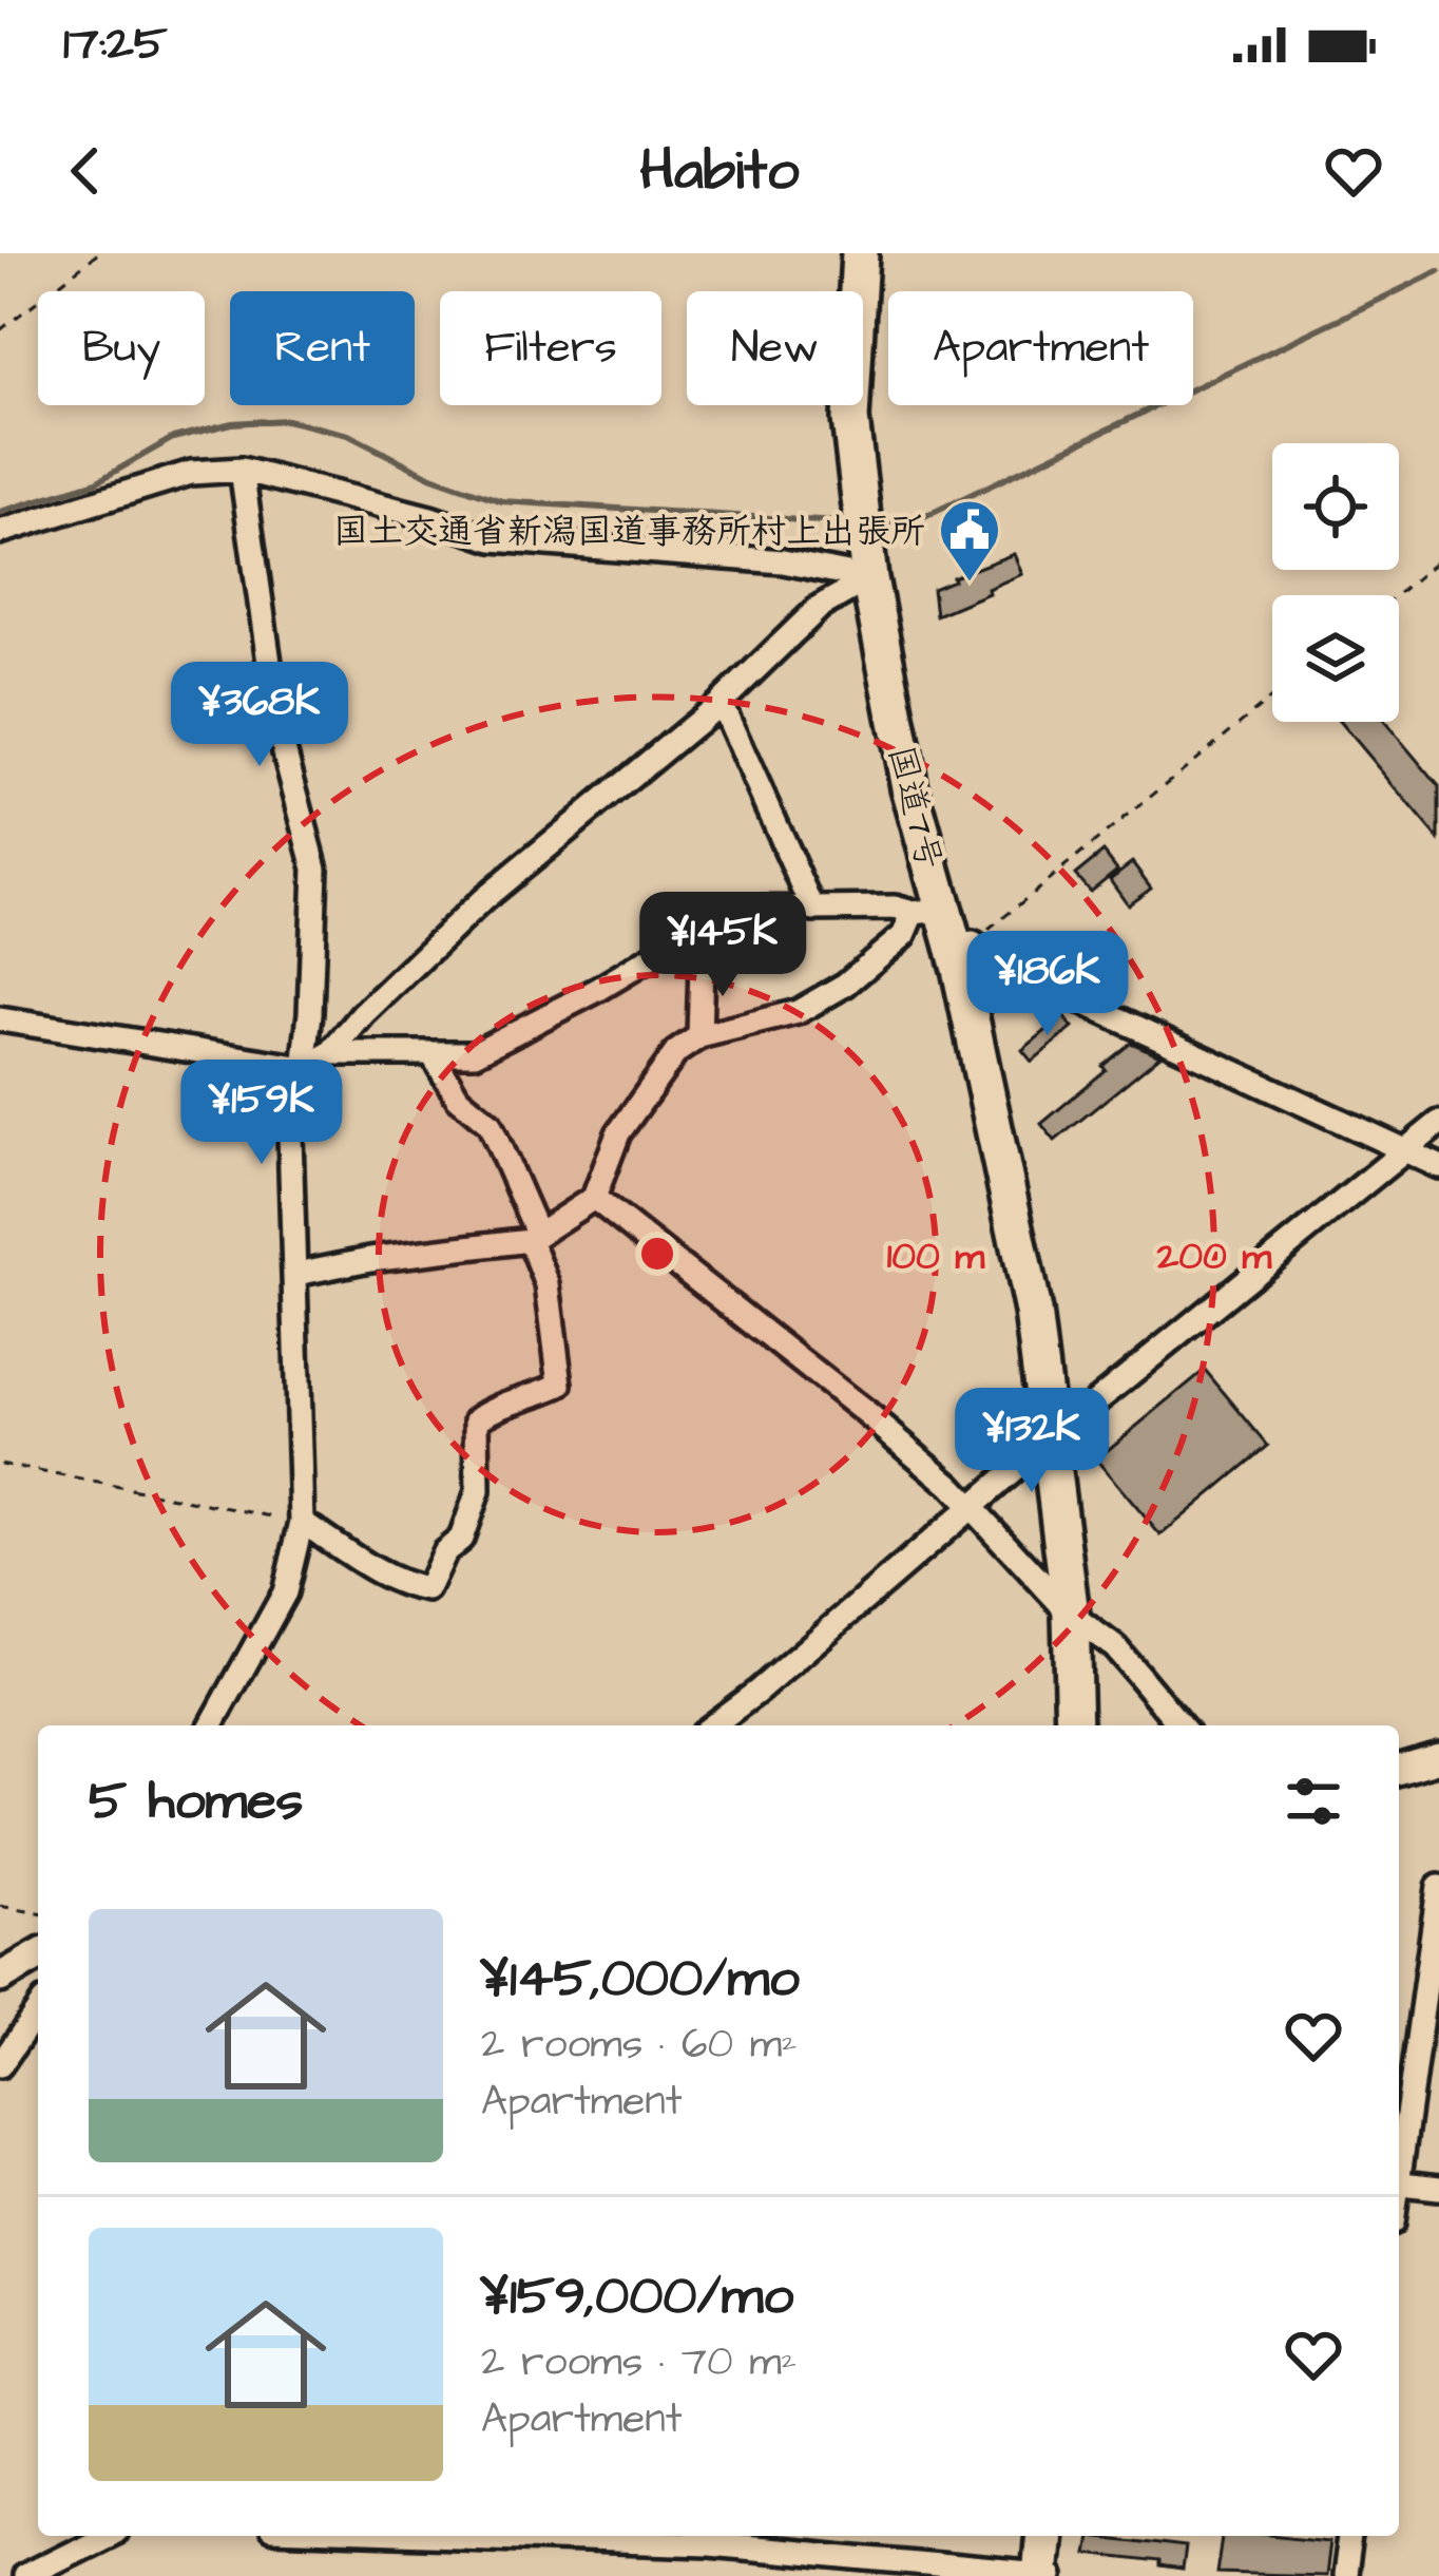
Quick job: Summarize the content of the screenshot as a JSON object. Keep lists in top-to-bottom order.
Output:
{
  "streets": {
    "highway": ["国道7号"]
  },
  "places": {
    "public building": ["国土交通省新潟国道事務所村上出張所"]
  },
  "page": {
    "status": "17:25",
    "header": "Habito",
    "chip": [
      "Buy",
      "Rent",
      "Filters",
      "New",
      "Apartment"
    ],
    "price": [
      "¥368K",
      "¥145K",
      "¥186K",
      "¥159K",
      "¥132K"
    ],
    "heading": "5 homes",
    "list": [
      {
        "name": "¥145,000/mo",
        "note": "2 rooms · 60 m² · Apartment"
      },
      {
        "name": "¥159,000/mo",
        "note": "2 rooms · 70 m² · Apartment"
      }
    ]
  },
  "rings": ["100 m", "200 m"]
}
